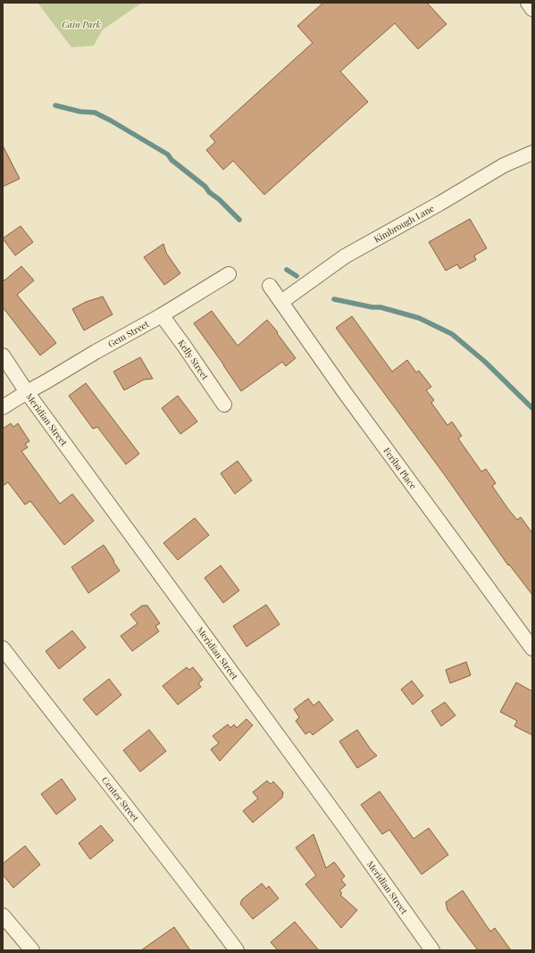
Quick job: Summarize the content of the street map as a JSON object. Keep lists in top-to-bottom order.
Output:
{
  "streets": {
    "street": [
      "Kimbrough Lane",
      "Gem Street",
      "Kelly Street",
      "Meridian Street",
      "Feriba Place",
      "Center Street"
    ]
  },
  "crossings": [
    ["Kimbrough Lane", "Feriba Place"],
    ["Gem Street", "Kelly Street"],
    ["Gem Street", "Meridian Street"]
  ],
  "parks": ["Cain Park"]
}
